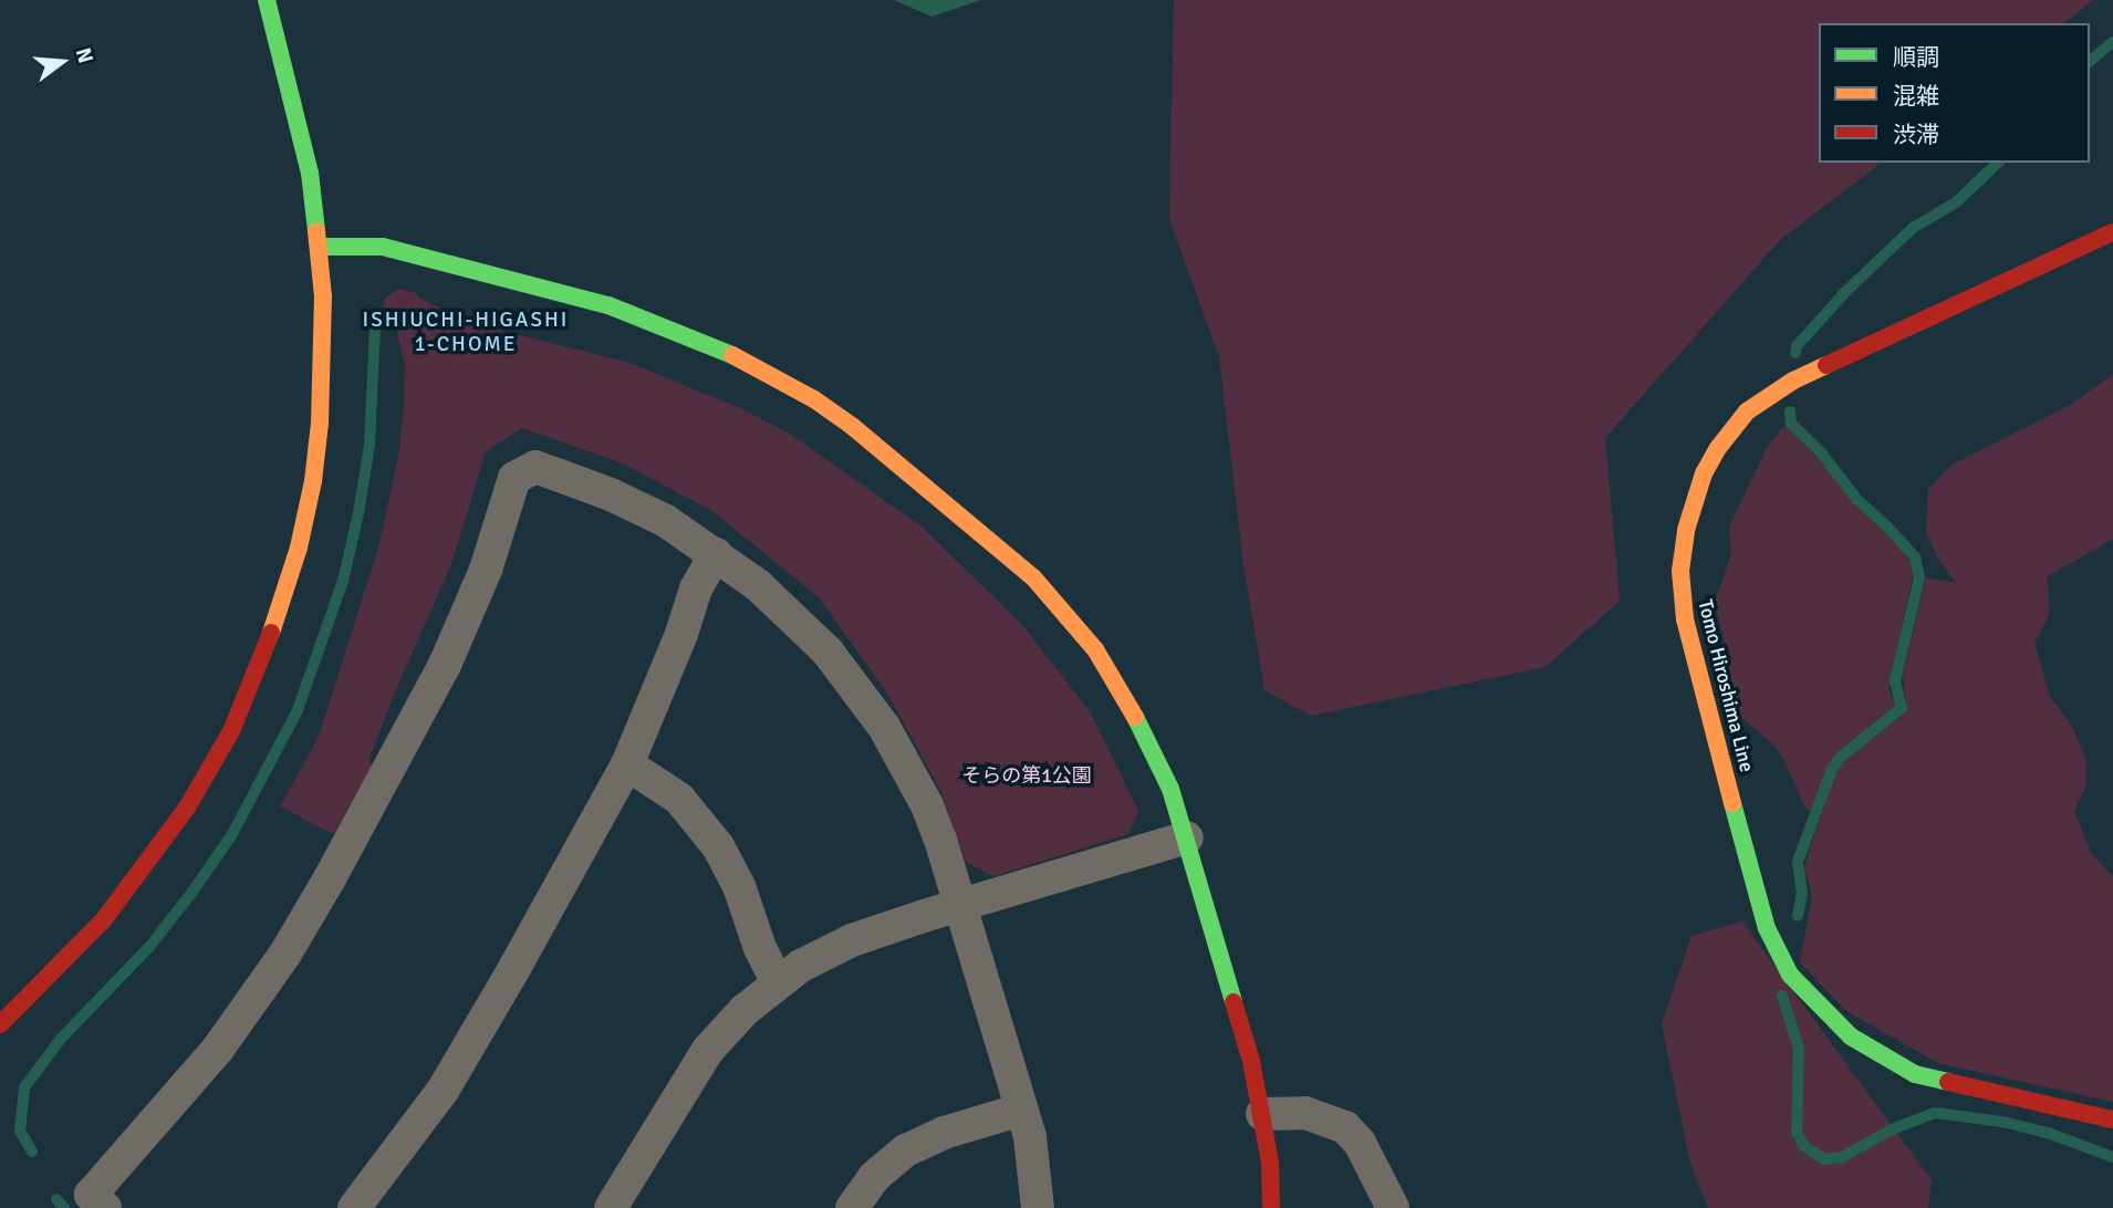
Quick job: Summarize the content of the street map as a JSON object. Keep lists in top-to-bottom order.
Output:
{
  "streets": {
    "street": ["Tomo Hiroshima Line"]
  },
  "districts": ["ISHIUCHI-HIGASHI 1-CHOME"],
  "parks": ["そらの第1公園"],
  "legend": ["順調", "混雑", "渋滞"],
  "north": "right"
}
